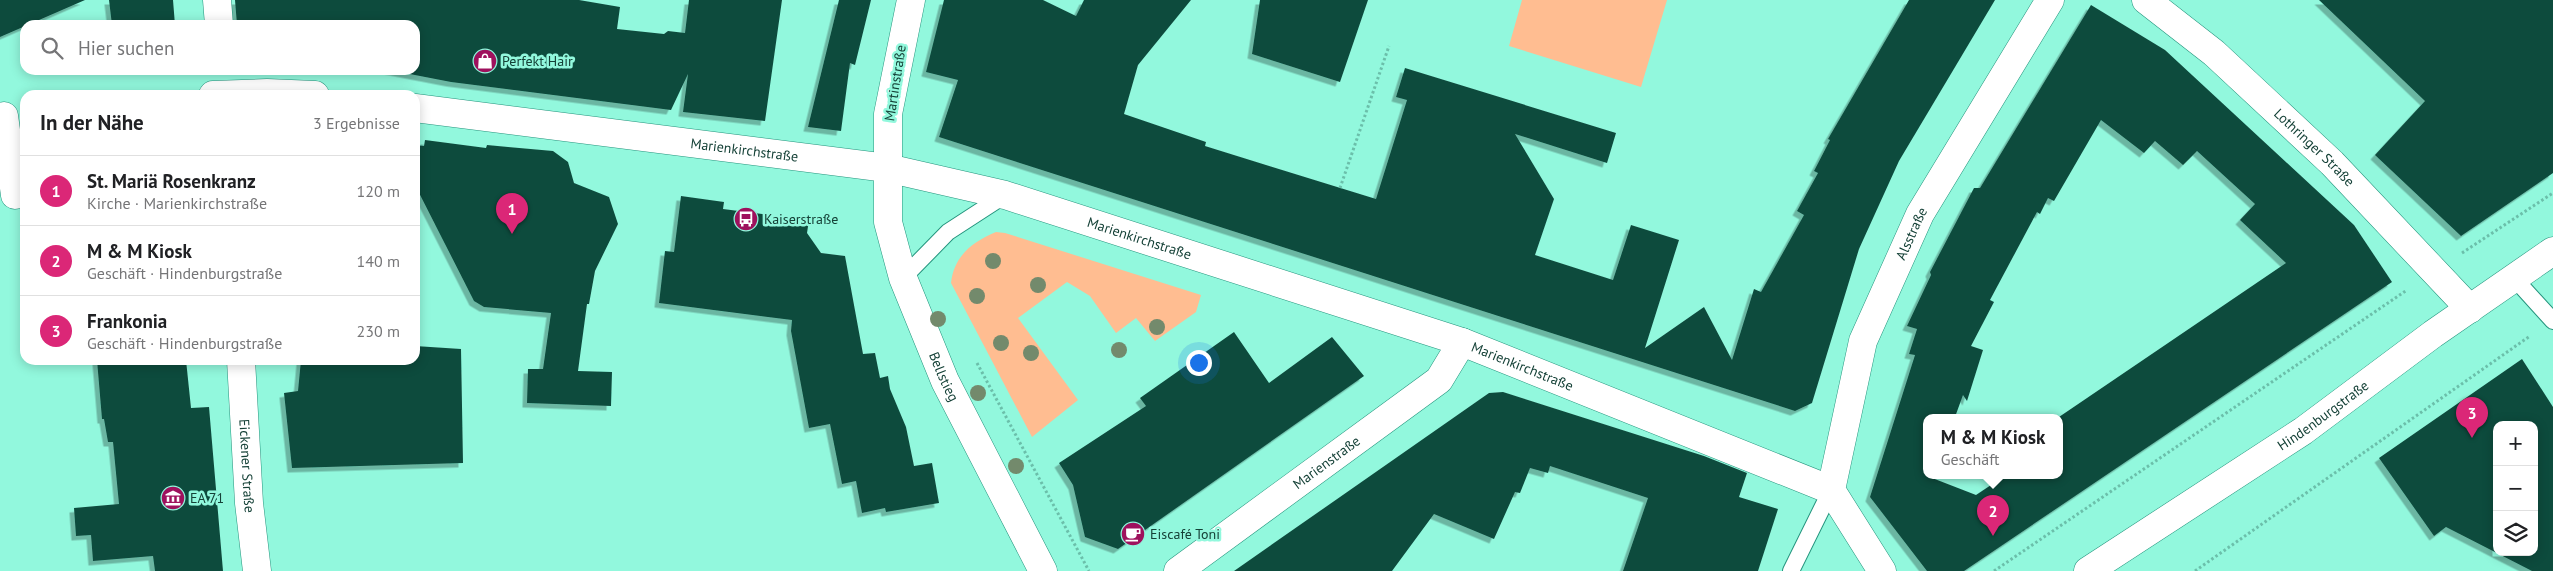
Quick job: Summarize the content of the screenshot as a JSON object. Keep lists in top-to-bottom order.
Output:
{
  "streets": {
    "street": [
      "Martinstraße",
      "Lothringer Straße",
      "Marienkirchstraße",
      "Alsstraße",
      "Bellstieg",
      "Hindenburgstraße",
      "Marienstraße",
      "Eickener Straße"
    ]
  },
  "crossings": [
    ["Martinstraße", "Marienkirchstraße"],
    ["Martinstraße", "Bellstieg"],
    ["Lothringer Straße", "Hindenburgstraße"],
    ["Marienkirchstraße", "Alsstraße"],
    ["Marienkirchstraße", "Bellstieg"],
    ["Marienkirchstraße", "Marienstraße"]
  ],
  "places": {
    "shop": ["Perfekt Hair"],
    "bus stop": ["Kaiserstraße"],
    "museum": ["EA 71"],
    "cafe": ["Eiscafé Toni"]
  },
  "page": {
    "search": "Hier suchen",
    "heading": ["In der Nähe", "3 Ergebnisse"],
    "list": [
      {
        "mark": "1",
        "name": "St. Mariä Rosenkranz",
        "note": "Kirche · Marienkirchstraße",
        "value": "120 m"
      },
      {
        "mark": "2",
        "name": "M & M Kiosk",
        "note": "Geschäft · Hindenburgstraße",
        "value": "140 m"
      },
      {
        "mark": "3",
        "name": "Frankonia",
        "note": "Geschäft · Hindenburgstraße",
        "value": "230 m"
      }
    ],
    "pins": ["1", "3", "2"],
    "popup": ["M & M Kiosk", "Geschäft"],
    "map_buttons": ["+", "−"]
  }
}
